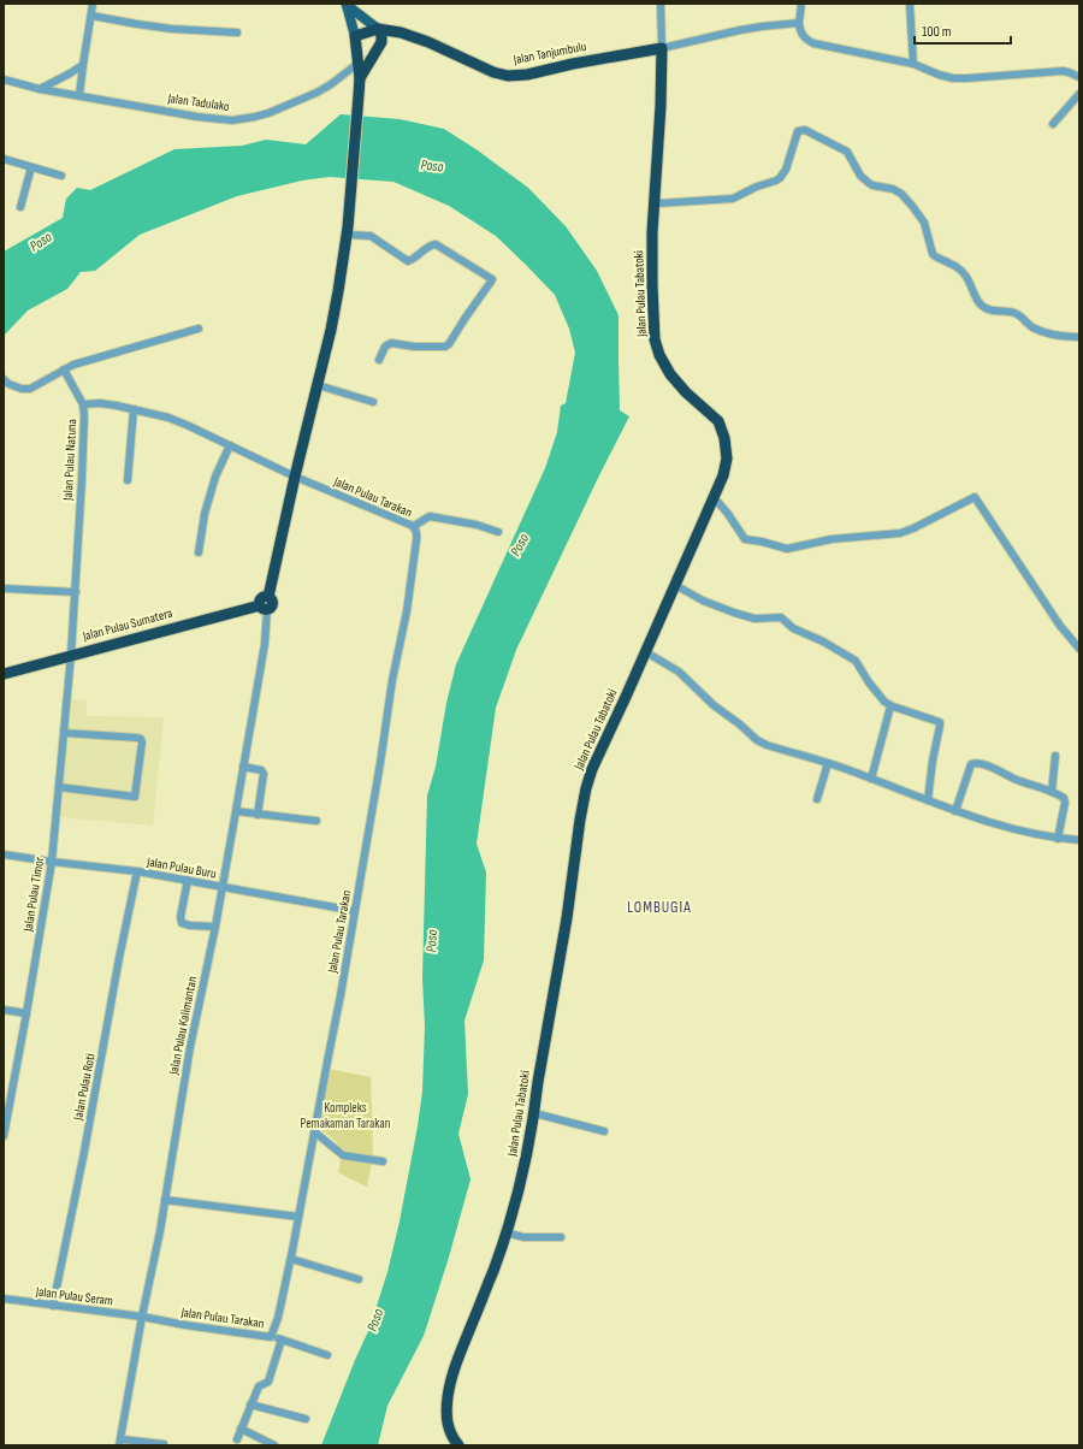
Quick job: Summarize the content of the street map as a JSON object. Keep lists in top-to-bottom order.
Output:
{
  "streets": {
    "highway": ["Jalan Tanjumbulu", "Jalan Pulau Tabatoki", "Jalan Pulau Sumatera"],
    "street": [
      "Jalan Tadulako",
      "Jalan Pulau Natuna",
      "Jalan Pulau Tarakan",
      "Jalan Pulau Buru",
      "Jalan Pulau Timor",
      "Jalan Pulau Kalimantan",
      "Jalan Pulau Roti",
      "Jalan Pulau Seram"
    ]
  },
  "crossings": [
    ["Jalan Tanjumbulu", "Jalan Pulau Tabatoki"],
    ["Jalan Pulau Natuna", "Jalan Pulau Tarakan"],
    ["Jalan Pulau Natuna", "Jalan Pulau Sumatera"],
    ["Jalan Pulau Natuna", "Jalan Pulau Timor"],
    ["Jalan Pulau Tarakan", "Jalan Pulau Buru"],
    ["Jalan Pulau Tarakan", "Jalan Pulau Kalimantan"],
    ["Jalan Pulau Tarakan", "Jalan Pulau Seram"],
    ["Jalan Pulau Sumatera", "Jalan Pulau Timor"],
    ["Jalan Pulau Sumatera", "Jalan Pulau Kalimantan"],
    ["Jalan Pulau Buru", "Jalan Pulau Timor"],
    ["Jalan Pulau Buru", "Jalan Pulau Kalimantan"],
    ["Jalan Pulau Buru", "Jalan Pulau Roti"],
    ["Jalan Pulau Kalimantan", "Jalan Pulau Seram"],
    ["Jalan Pulau Roti", "Jalan Pulau Seram"]
  ],
  "districts": ["LOMBUGIA"],
  "water": ["Poso"],
  "parks": ["Kompleks Pemakaman Tarakan"],
  "scale_bar": "100 m"
}
